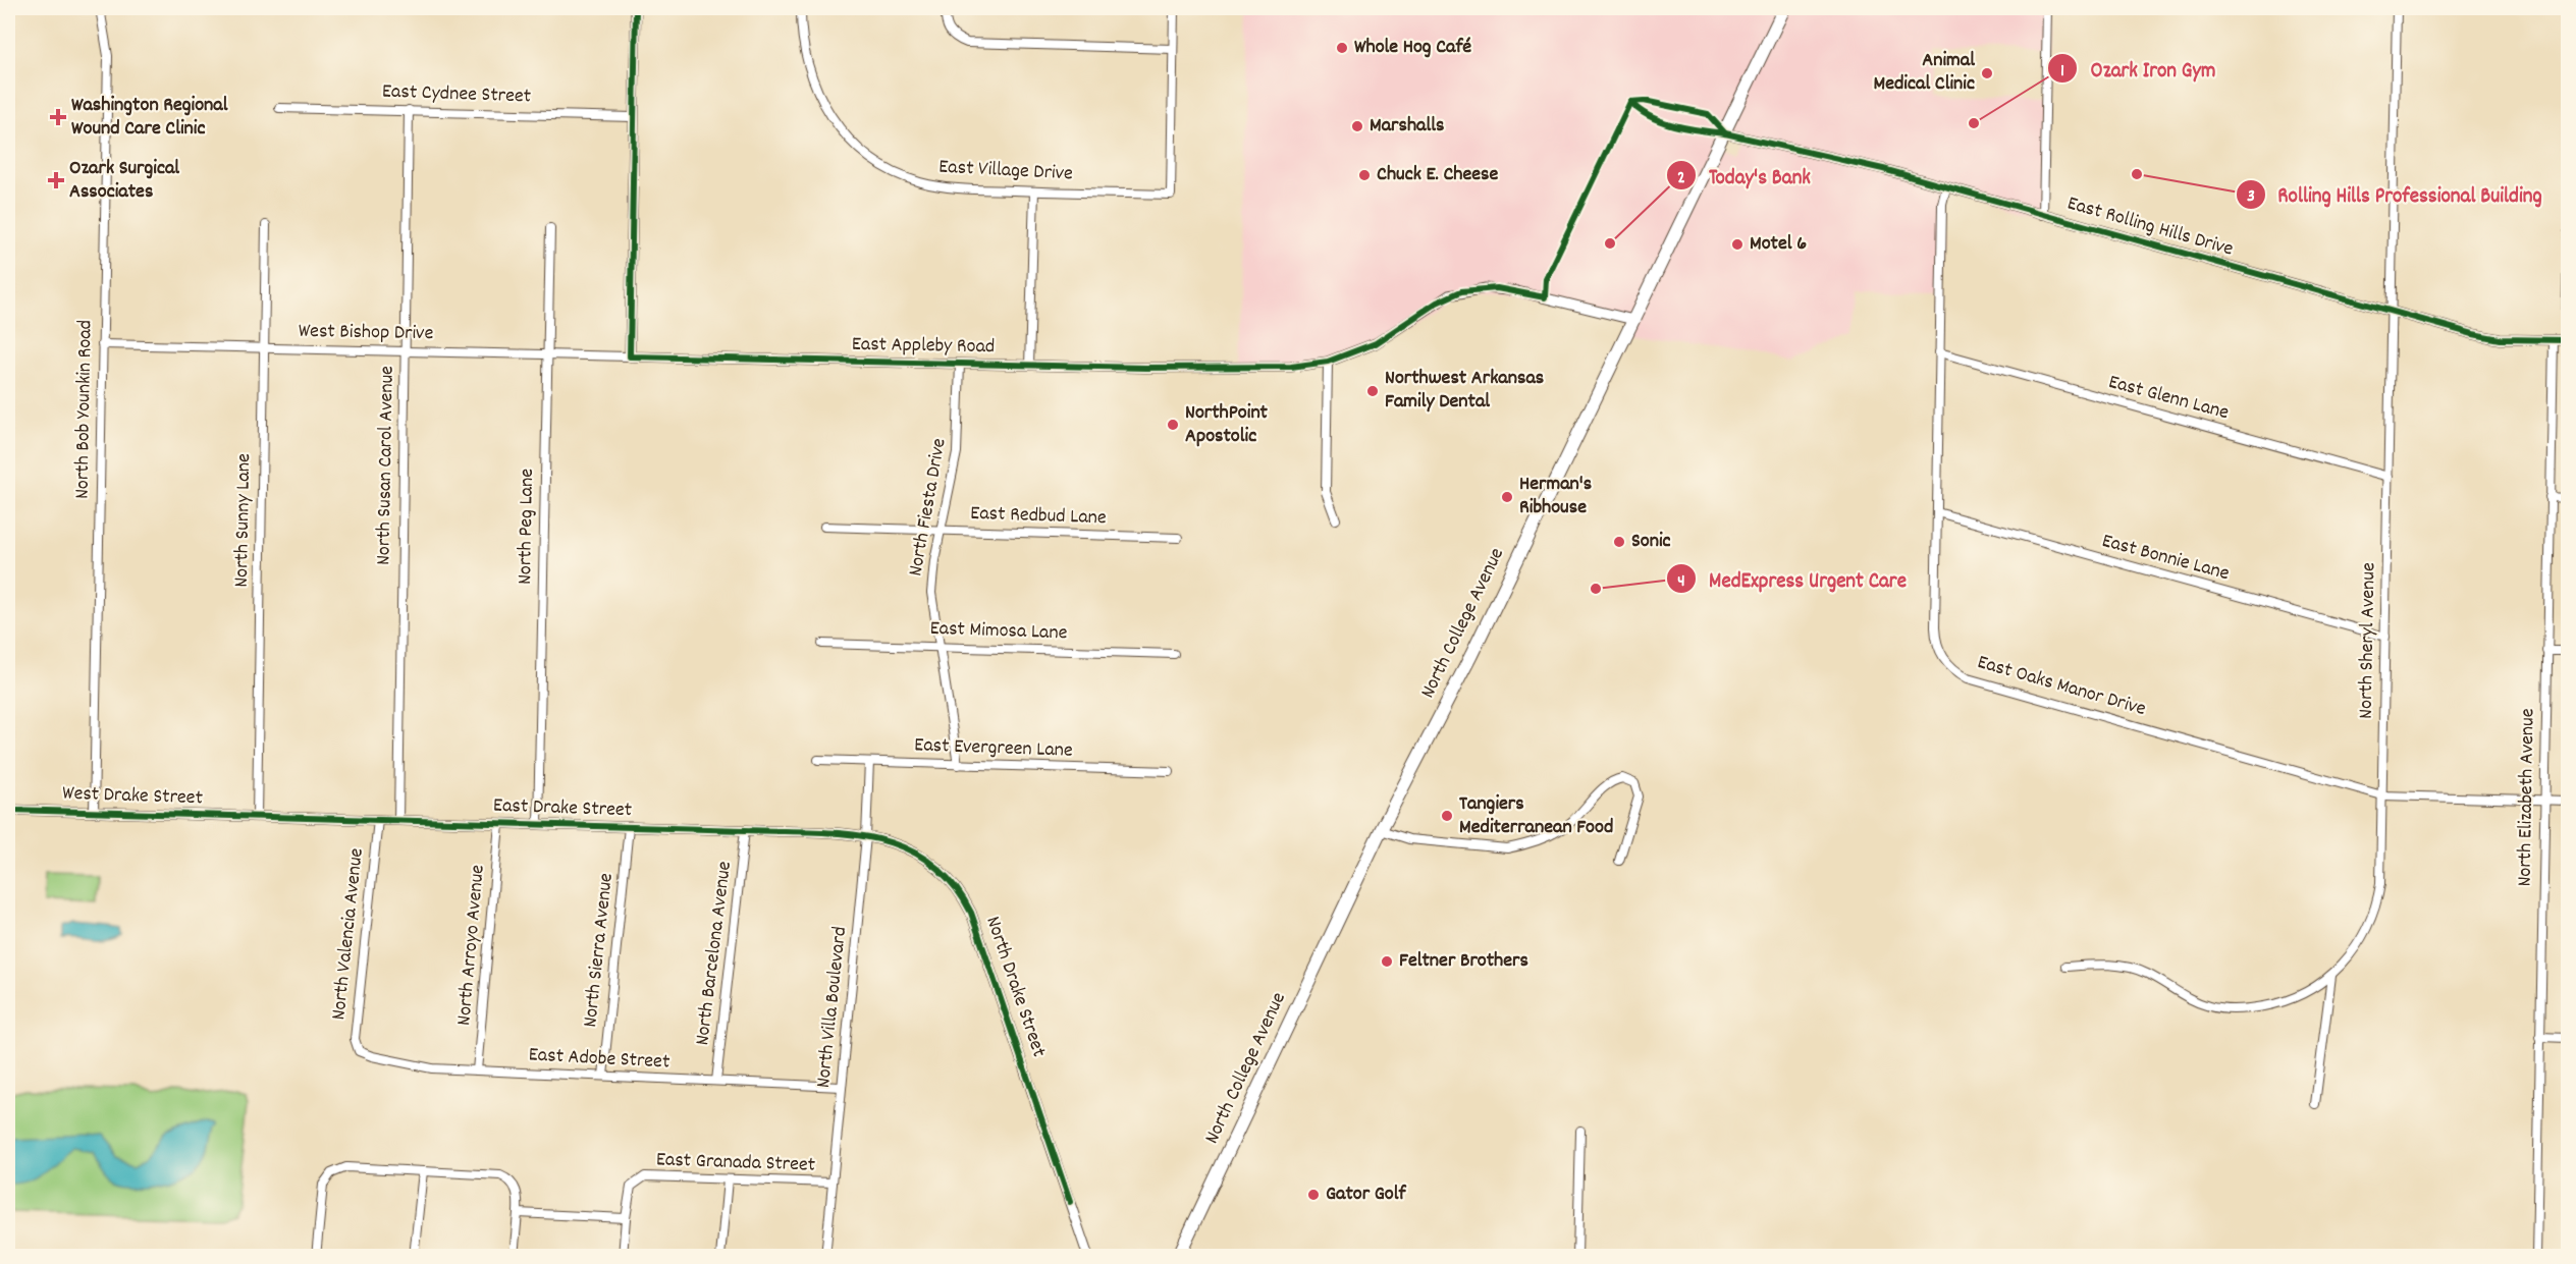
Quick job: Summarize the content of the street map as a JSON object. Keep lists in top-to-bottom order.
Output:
{
  "streets": {
    "main road": ["North College Avenue"],
    "street": [
      "East Cydnee Street",
      "East Village Drive",
      "East Rolling Hills Drive",
      "West Bishop Drive",
      "East Appleby Road",
      "East Glenn Lane",
      "North Bob Younkin Road",
      "North Susan Carol Avenue",
      "North Fiesta Drive",
      "East Redbud Lane",
      "North Sunny Lane",
      "North Peg Lane",
      "East Bonnie Lane",
      "East Mimosa Lane",
      "North Sheryl Avenue",
      "East Oaks Manor Drive",
      "East Evergreen Lane",
      "West Drake Street",
      "North Elizabeth Avenue",
      "East Drake Street",
      "North Valencia Avenue",
      "North Arroyo Avenue",
      "North Sierra Avenue",
      "North Barcelona Avenue",
      "North Drake Street",
      "North Villa Boulevard",
      "East Adobe Street",
      "East Granada Street"
    ]
  },
  "crossings": [
    ["East Cydnee Street", "North Susan Carol Avenue"],
    ["East Rolling Hills Drive", "North College Avenue"],
    ["East Rolling Hills Drive", "North Sheryl Avenue"],
    ["East Rolling Hills Drive", "East Oaks Manor Drive"],
    ["East Rolling Hills Drive", "North Elizabeth Avenue"],
    ["West Bishop Drive", "East Appleby Road"],
    ["West Bishop Drive", "North Bob Younkin Road"],
    ["West Bishop Drive", "North Susan Carol Avenue"],
    ["West Bishop Drive", "North Sunny Lane"],
    ["West Bishop Drive", "North Peg Lane"],
    ["East Appleby Road", "North Fiesta Drive"],
    ["East Appleby Road", "North College Avenue"],
    ["East Glenn Lane", "North Sheryl Avenue"],
    ["East Glenn Lane", "East Oaks Manor Drive"],
    ["North Bob Younkin Road", "West Drake Street"],
    ["North Susan Carol Avenue", "East Drake Street"],
    ["North Fiesta Drive", "East Redbud Lane"],
    ["North Fiesta Drive", "East Mimosa Lane"],
    ["North Fiesta Drive", "East Evergreen Lane"],
    ["North Sunny Lane", "West Drake Street"],
    ["North Sunny Lane", "East Drake Street"],
    ["North Peg Lane", "East Drake Street"],
    ["East Bonnie Lane", "North Sheryl Avenue"],
    ["East Bonnie Lane", "East Oaks Manor Drive"],
    ["North Sheryl Avenue", "East Oaks Manor Drive"],
    ["East Oaks Manor Drive", "North Elizabeth Avenue"],
    ["East Evergreen Lane", "North Villa Boulevard"],
    ["West Drake Street", "East Drake Street"],
    ["East Drake Street", "North Valencia Avenue"],
    ["East Drake Street", "North Arroyo Avenue"],
    ["East Drake Street", "North Sierra Avenue"],
    ["East Drake Street", "North Barcelona Avenue"],
    ["East Drake Street", "North Drake Street"],
    ["East Drake Street", "North Villa Boulevard"],
    ["North Valencia Avenue", "East Adobe Street"],
    ["North Arroyo Avenue", "East Adobe Street"],
    ["North Sierra Avenue", "East Adobe Street"],
    ["North Barcelona Avenue", "East Adobe Street"],
    ["North Drake Street", "North Villa Boulevard"],
    ["North Villa Boulevard", "East Adobe Street"],
    ["North Villa Boulevard", "East Granada Street"]
  ],
  "places": {
    "other": [
      "Whole Hog Café",
      "Animal Medical Clinic",
      "Ozark Iron Gym",
      "Marshalls",
      "Rolling Hills Professional Building",
      "Chuck E. Cheese",
      "Today's Bank",
      "Motel 6",
      "Northwest Arkansas Family Dental",
      "NorthPoint Apostolic",
      "Herman's Ribhouse",
      "Sonic",
      "MedExpress Urgent Care",
      "Tangiers Mediterranean Food",
      "Feltner Brothers",
      "Gator Golf"
    ],
    "health": ["Washington Regional Wound Care Clinic", "Ozark Surgical Associates"]
  }
}
